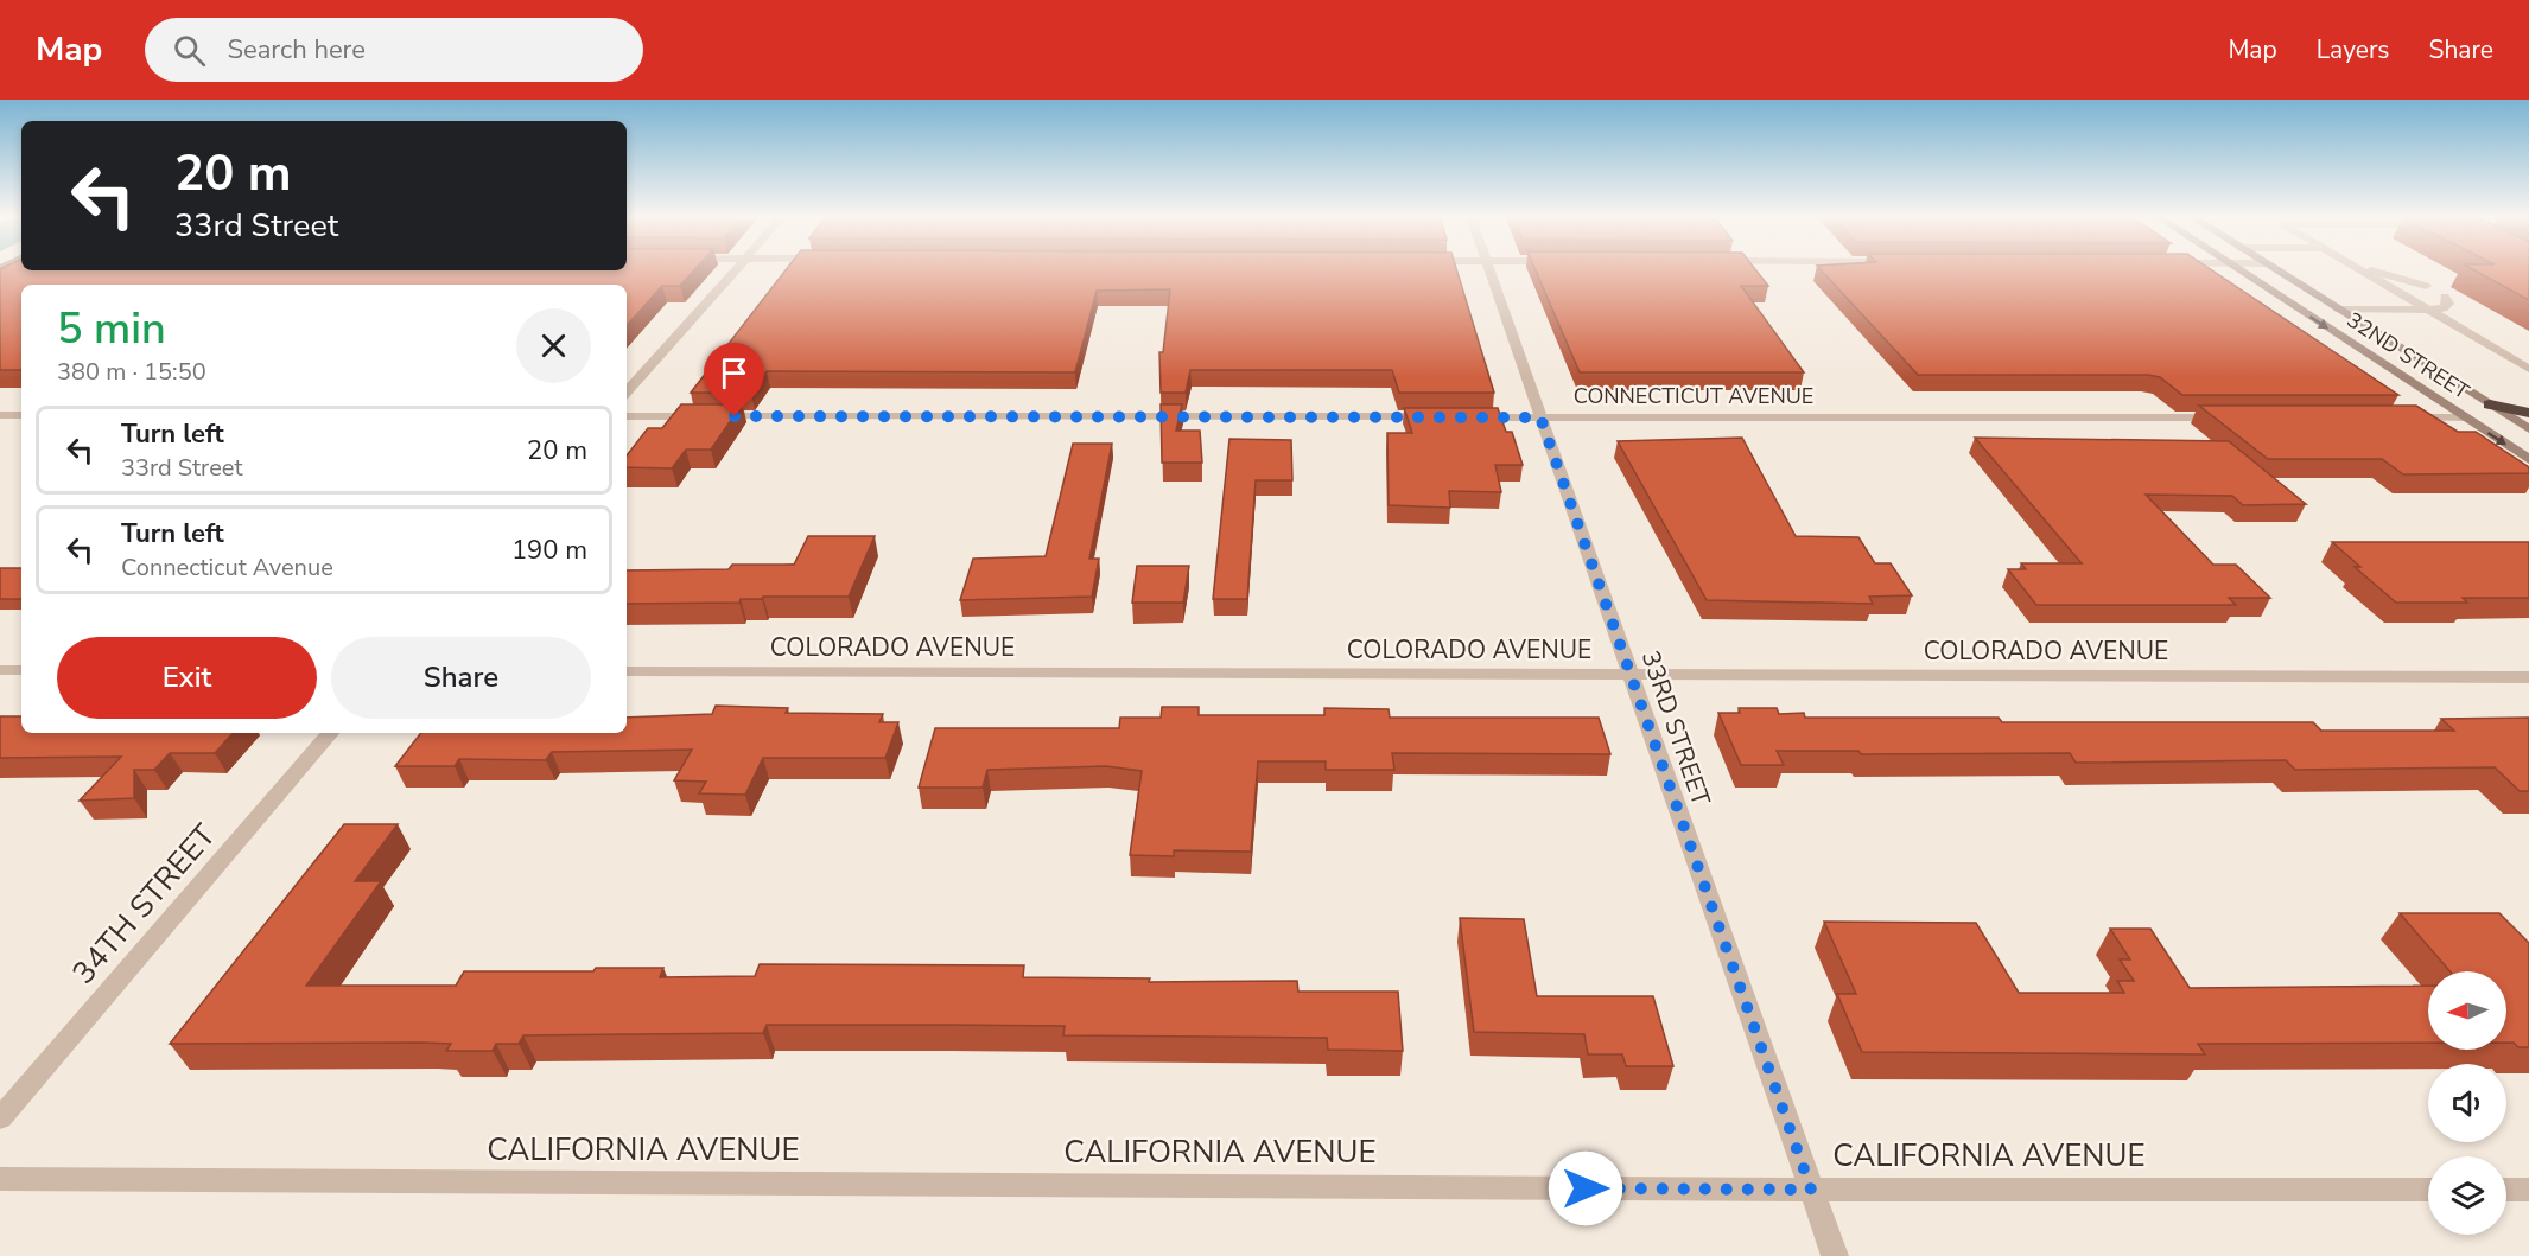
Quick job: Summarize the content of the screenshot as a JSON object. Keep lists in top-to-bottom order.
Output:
{
  "streets": {
    "street": [
      "32ND STREET",
      "CONNECTICUT AVENUE",
      "COLORADO AVENUE",
      "33RD STREET",
      "34TH STREET",
      "CALIFORNIA AVENUE"
    ]
  },
  "crossings": [
    ["CONNECTICUT AVENUE", "33RD STREET"],
    ["COLORADO AVENUE", "33RD STREET"],
    ["33RD STREET", "CALIFORNIA AVENUE"]
  ],
  "north": "left",
  "page": {
    "header": "Map",
    "search": "Search here",
    "nav": ["Map", "Layers", "Share"],
    "turn": ["20 m", "33rd Street"],
    "heading": ["5 min", "380 m · 15:50"],
    "list": [
      {
        "name": "Turn left",
        "note": "33rd Street",
        "value": "20 m"
      },
      {
        "name": "Turn left",
        "note": "Connecticut Avenue",
        "value": "190 m"
      }
    ],
    "buttons": ["Exit", "Share"]
  }
}
